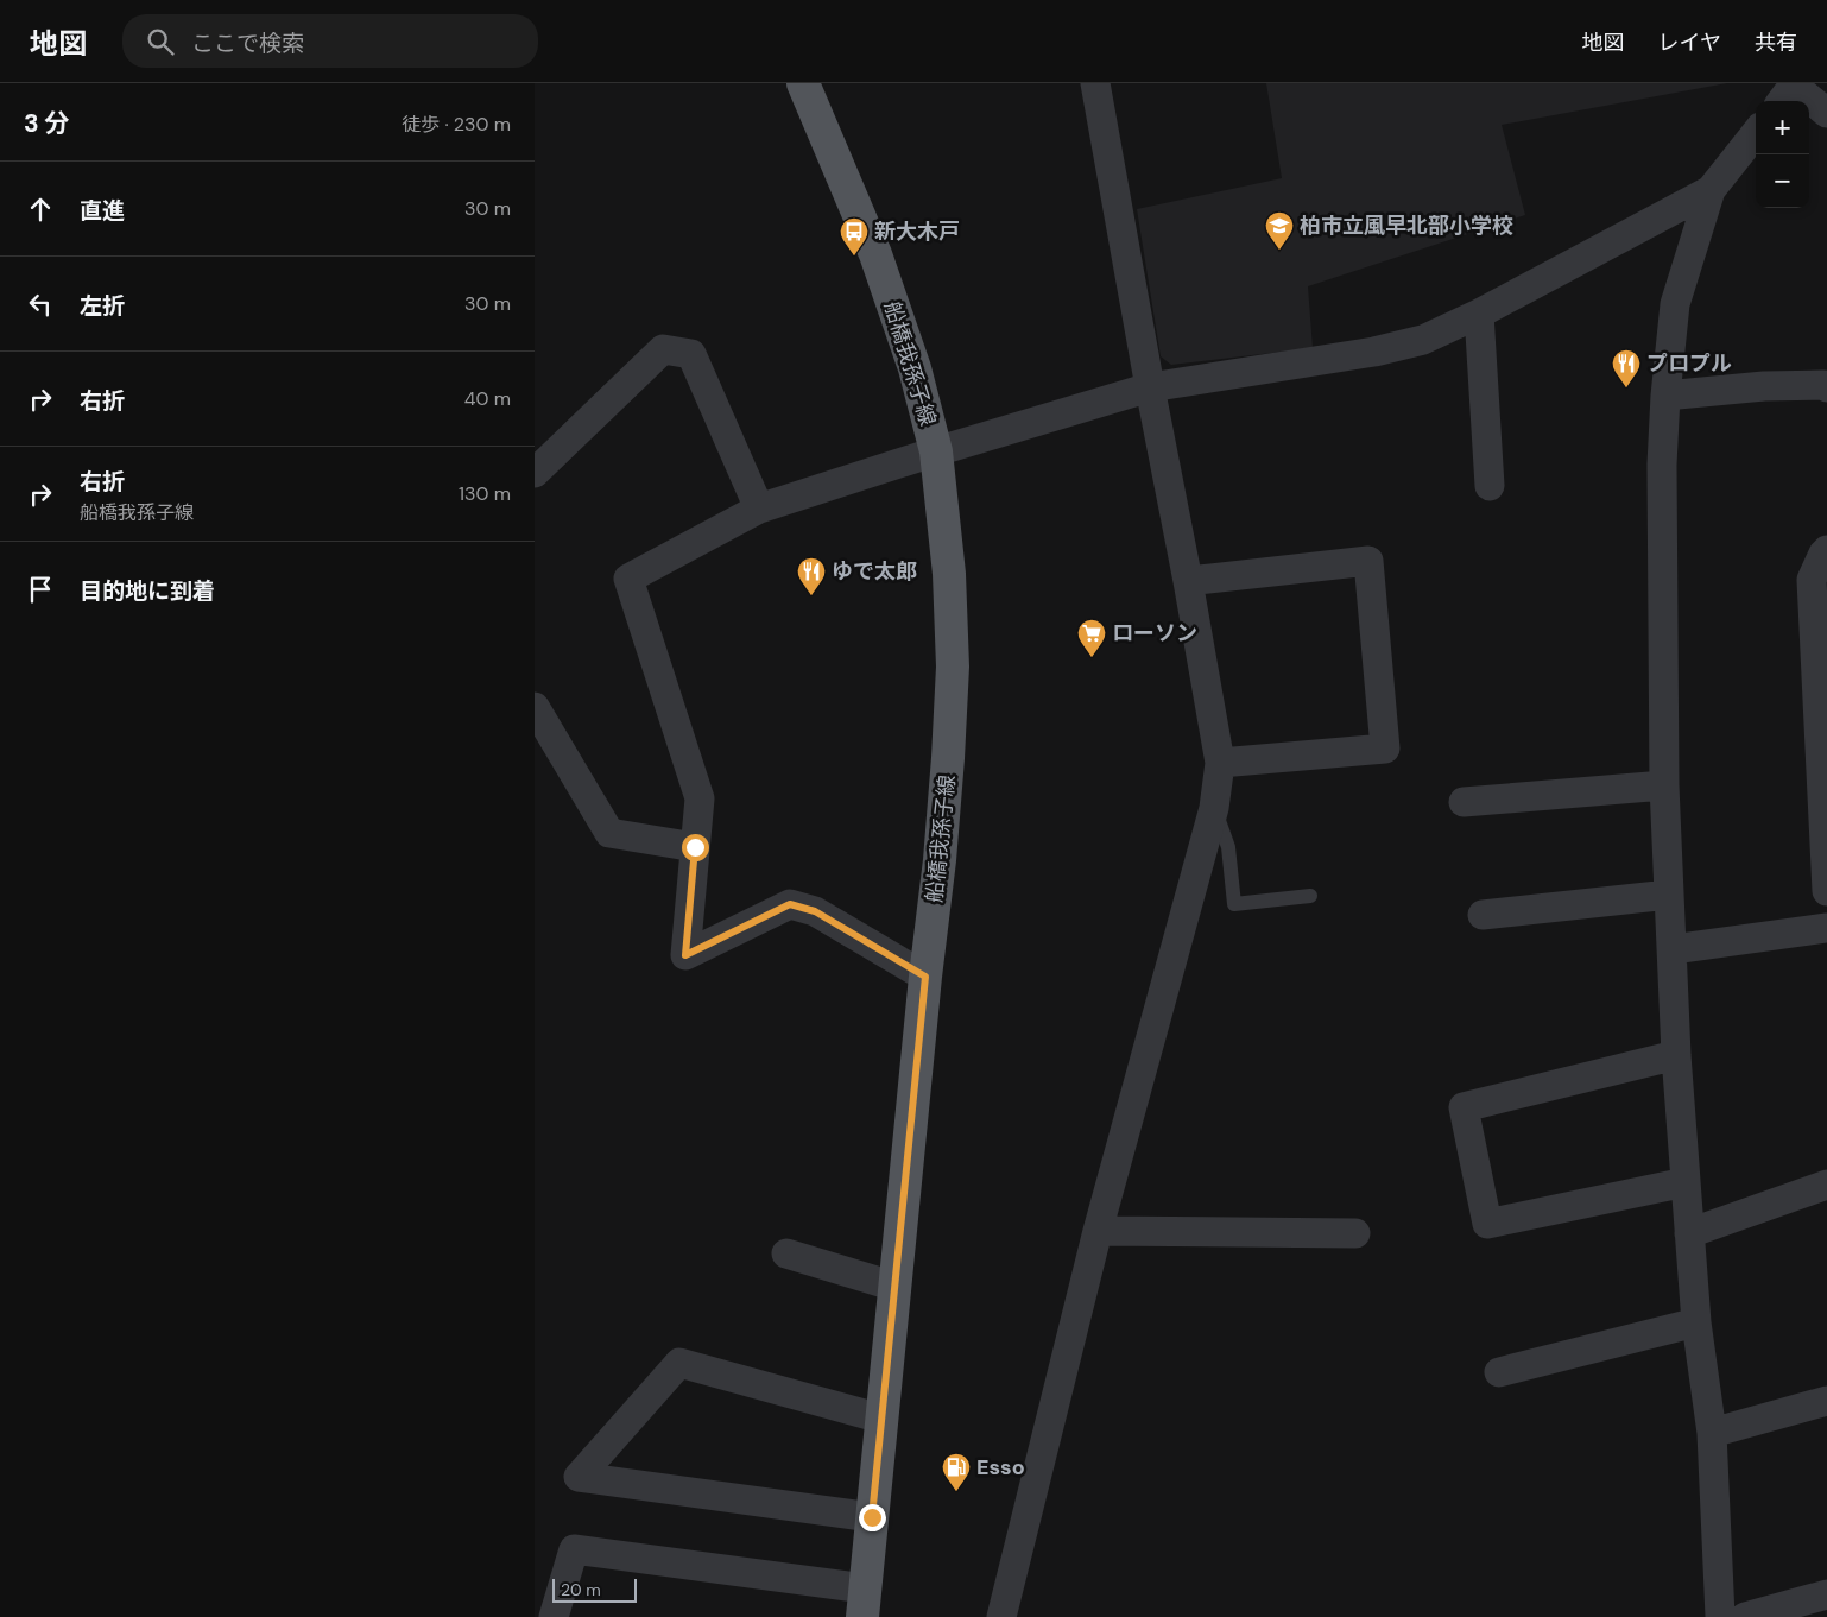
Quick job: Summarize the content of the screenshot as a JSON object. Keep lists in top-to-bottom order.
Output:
{
  "streets": {
    "main road": ["船橋我孫子線"]
  },
  "places": {
    "school or university": ["柏市立風早北部小学校"],
    "bus stop": ["新大木戸"],
    "restaurant": ["プロプル", "ゆで太郎"],
    "supermarket": ["ローソン"],
    "fuel station": ["Esso"]
  },
  "scale_bar": "20 m",
  "page": {
    "header": "地図",
    "search": "ここで検索",
    "nav": ["地図", "レイヤ", "共有"],
    "heading": ["3 分", "徒歩 · 230 m"],
    "map_buttons": ["+", "−"],
    "list": [
      ["直進", "30 m"],
      ["左折", "30 m"],
      ["右折", "40 m"],
      ["右折", "船橋我孫子線", "130 m"],
      "目的地に到着"
    ],
    "scale": "20 m"
  }
}
